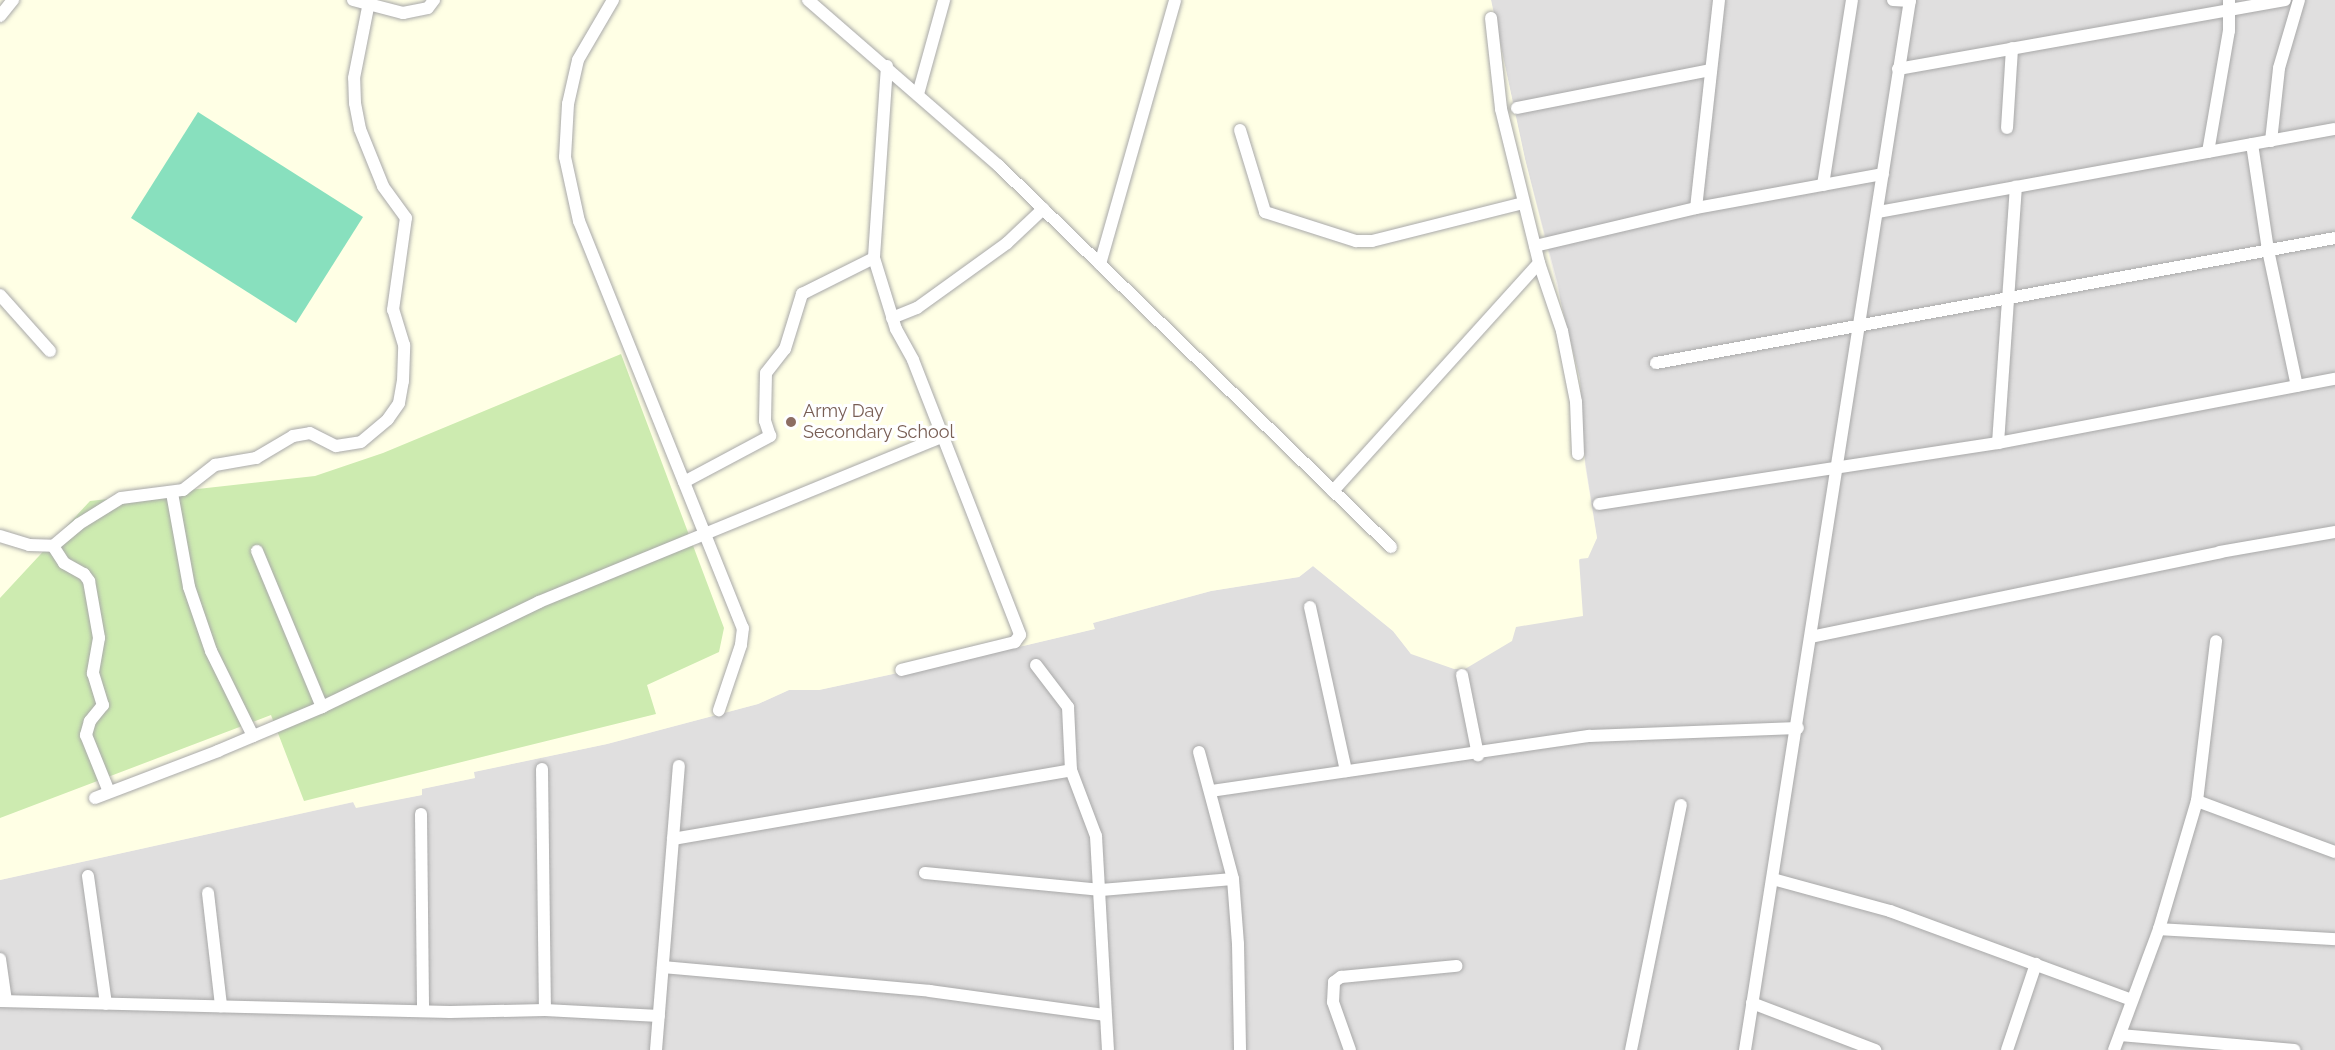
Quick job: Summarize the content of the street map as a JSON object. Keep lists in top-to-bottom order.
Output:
{
  "places": ["Army Day Secondary School"]
}
